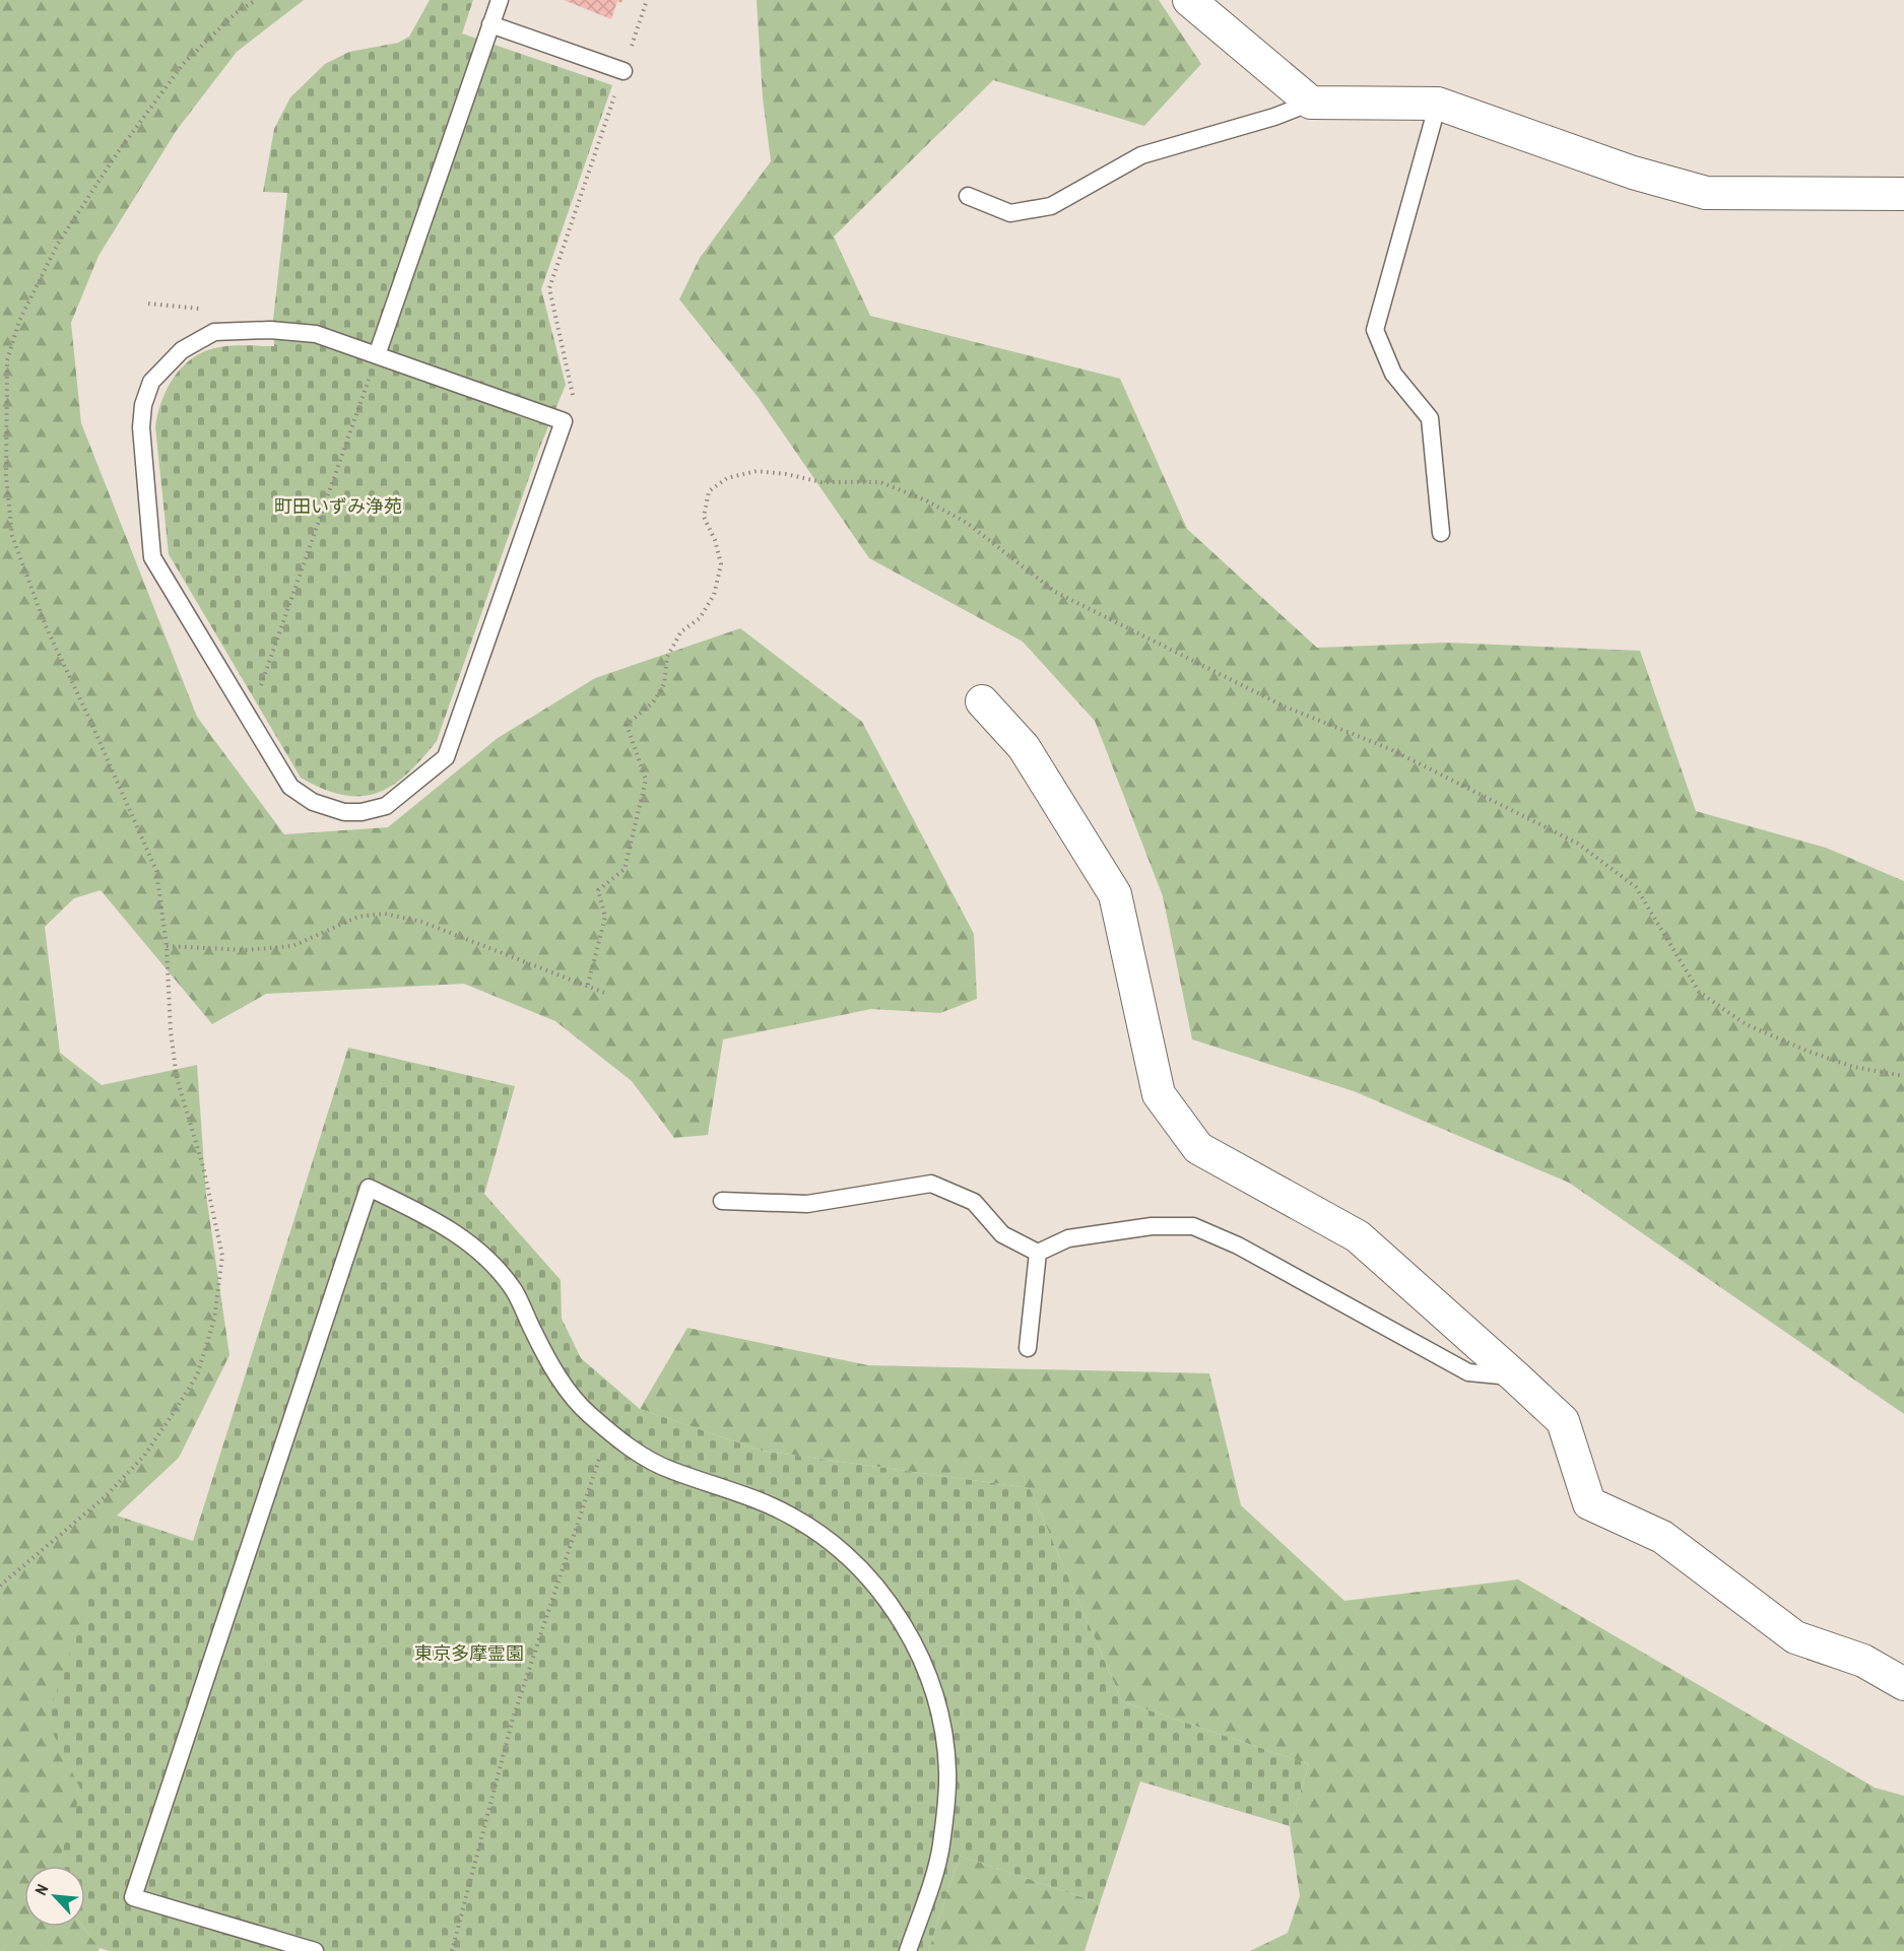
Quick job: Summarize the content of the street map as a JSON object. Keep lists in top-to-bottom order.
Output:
{
  "parks": ["町田いずみ浄苑", "東京多摩霊園"],
  "north": "top left"
}
